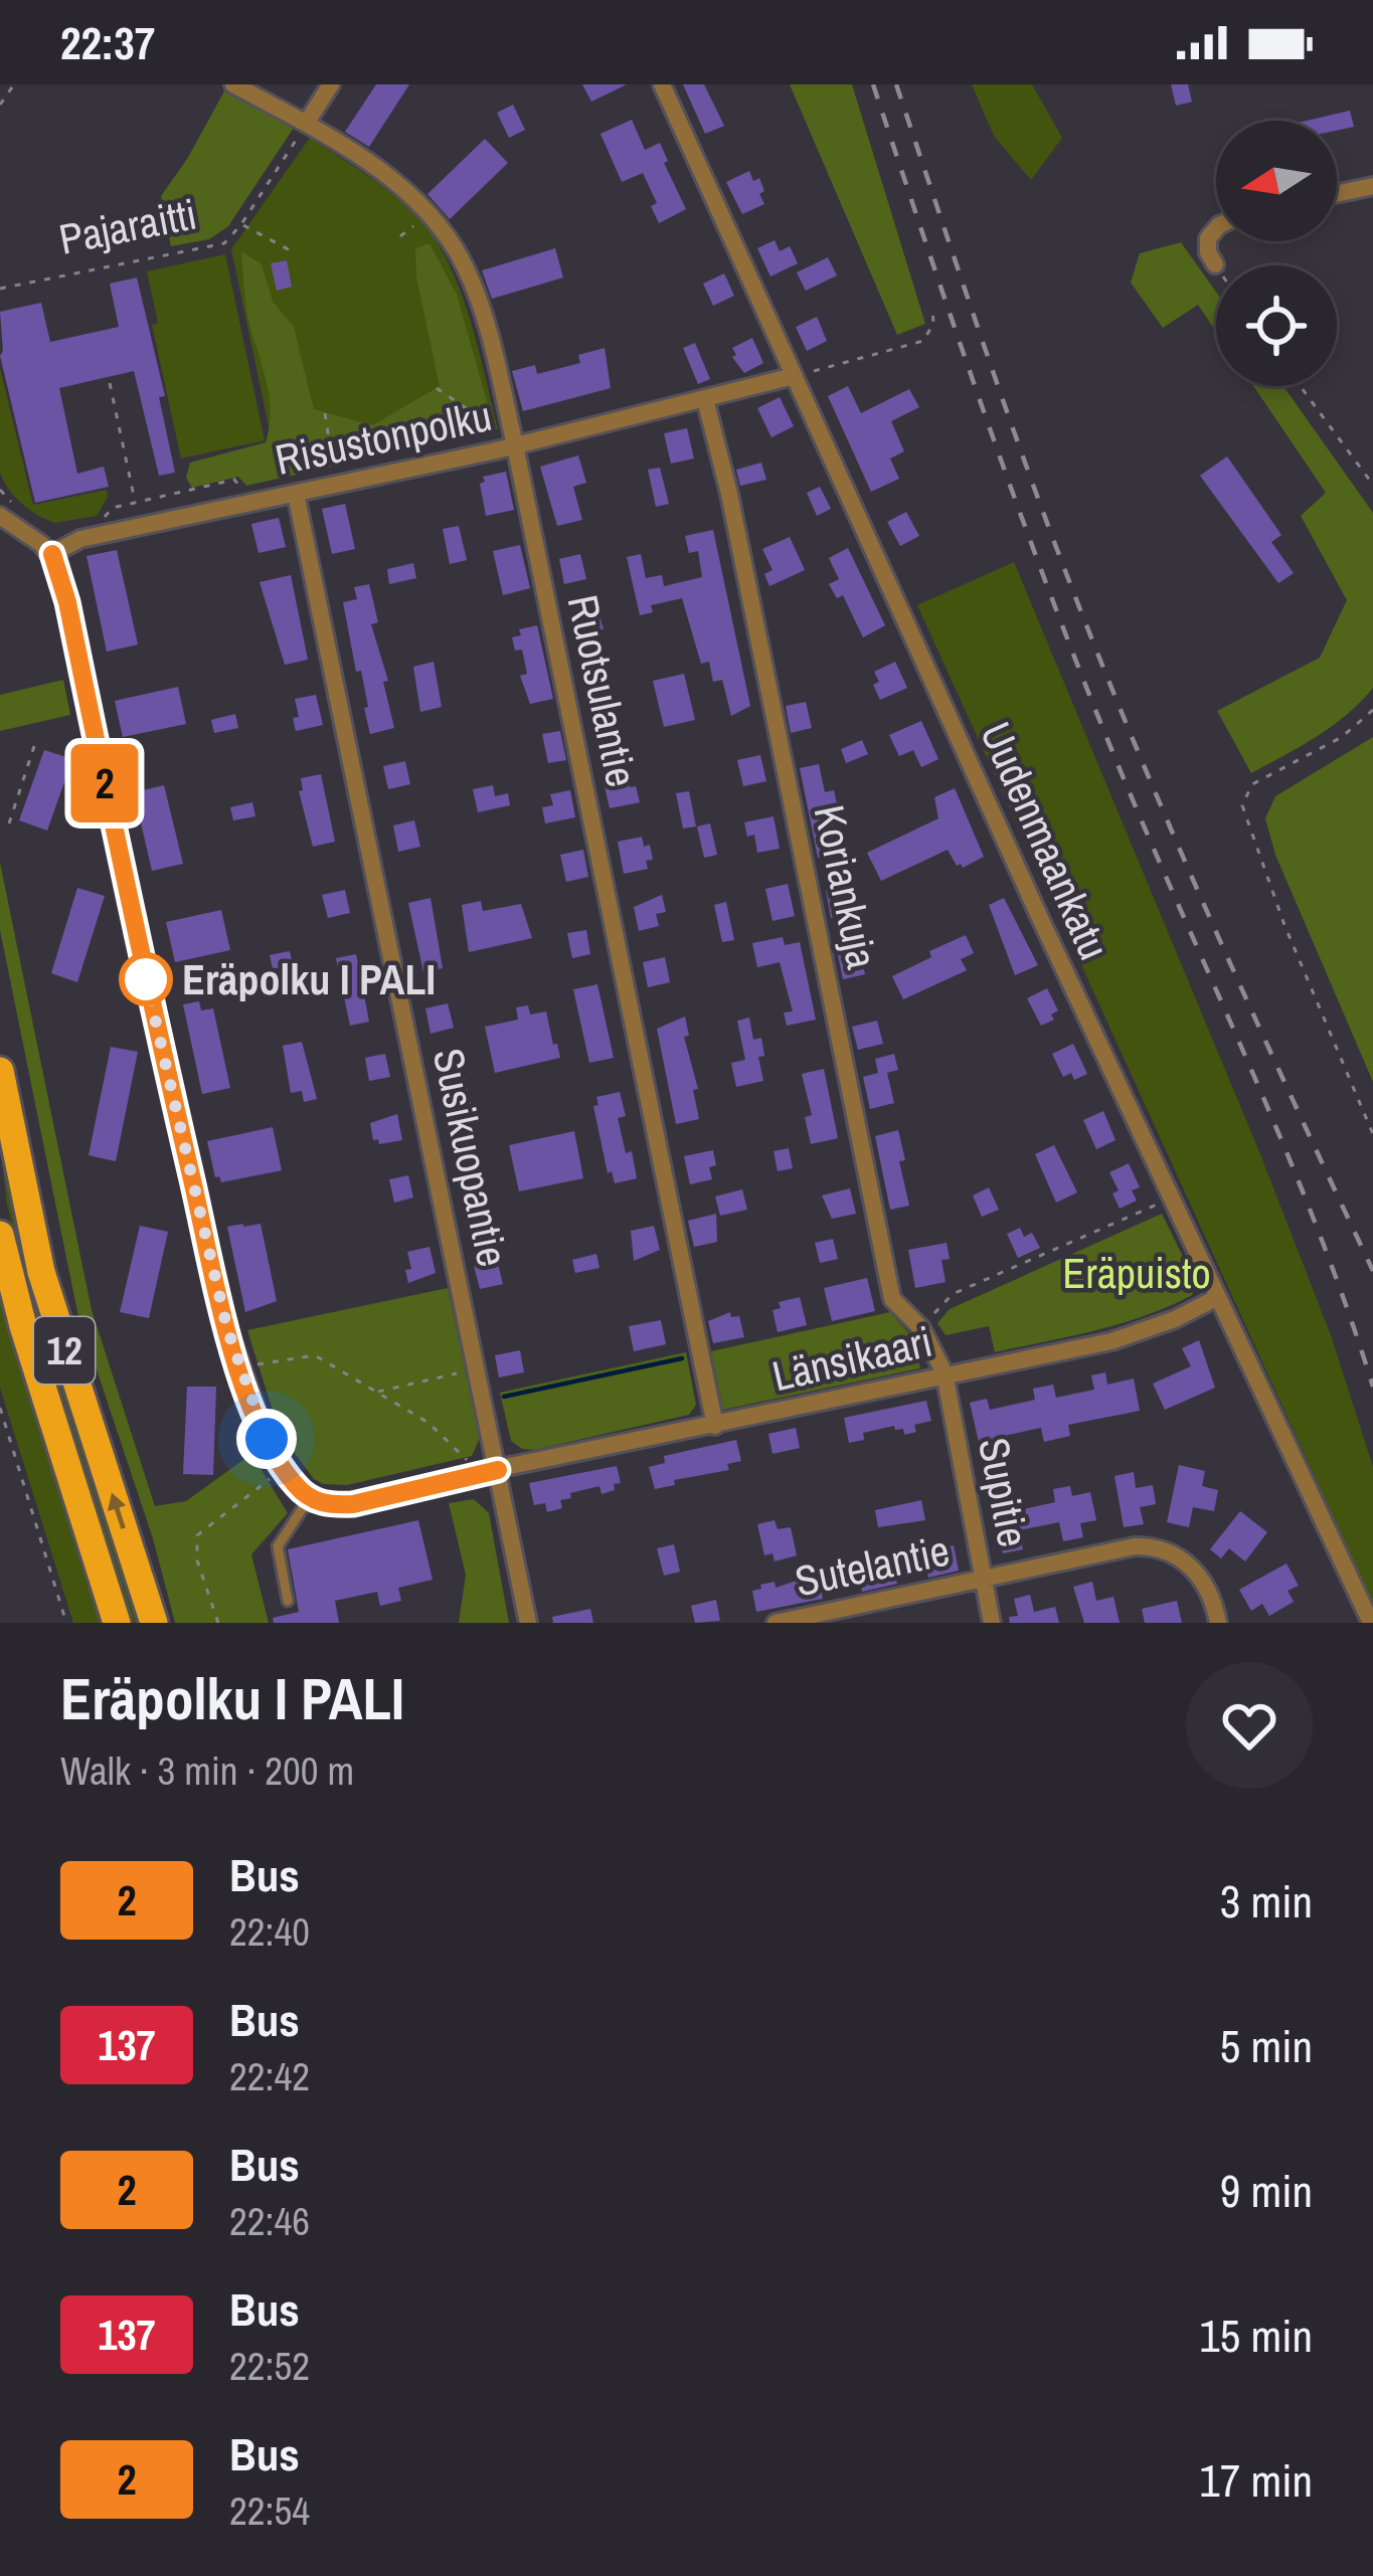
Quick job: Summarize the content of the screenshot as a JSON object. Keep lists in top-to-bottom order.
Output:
{
  "streets": {
    "main road": ["12"],
    "street": [
      "Risustonpolku",
      "Ruotsulantie",
      "Uudenmaankatu",
      "Koriankuja",
      "Susikuopantie",
      "Länsikaari",
      "Supitie",
      "Sutelantie"
    ],
    "path": ["Pajaraitti"]
  },
  "crossings": [
    ["Pajaraitti", "Ruotsulantie"],
    ["Risustonpolku", "Ruotsulantie"],
    ["Risustonpolku", "Uudenmaankatu"],
    ["Risustonpolku", "Koriankuja"],
    ["Risustonpolku", "Susikuopantie"],
    ["Ruotsulantie", "Länsikaari"],
    ["Uudenmaankatu", "Länsikaari"],
    ["Koriankuja", "Länsikaari"],
    ["Koriankuja", "Supitie"],
    ["Susikuopantie", "Länsikaari"],
    ["Länsikaari", "Supitie"],
    ["Supitie", "Sutelantie"]
  ],
  "parks": ["Eräpuisto"],
  "places": ["Eräpolku I PALI"],
  "lines": ["bus line 2"],
  "north": "left",
  "page": {
    "status": "22:37",
    "on_map": "2",
    "heading": ["Eräpolku I PALI", "Walk · 3 min · 200 m"],
    "list": [
      {
        "mark": "2",
        "name": "Bus",
        "note": "22:40",
        "value": "3 min"
      },
      {
        "mark": "137",
        "name": "Bus",
        "note": "22:42",
        "value": "5 min"
      },
      {
        "mark": "2",
        "name": "Bus",
        "note": "22:46",
        "value": "9 min"
      },
      {
        "mark": "137",
        "name": "Bus",
        "note": "22:52",
        "value": "15 min"
      },
      {
        "mark": "2",
        "name": "Bus",
        "note": "22:54",
        "value": "17 min"
      }
    ]
  }
}
